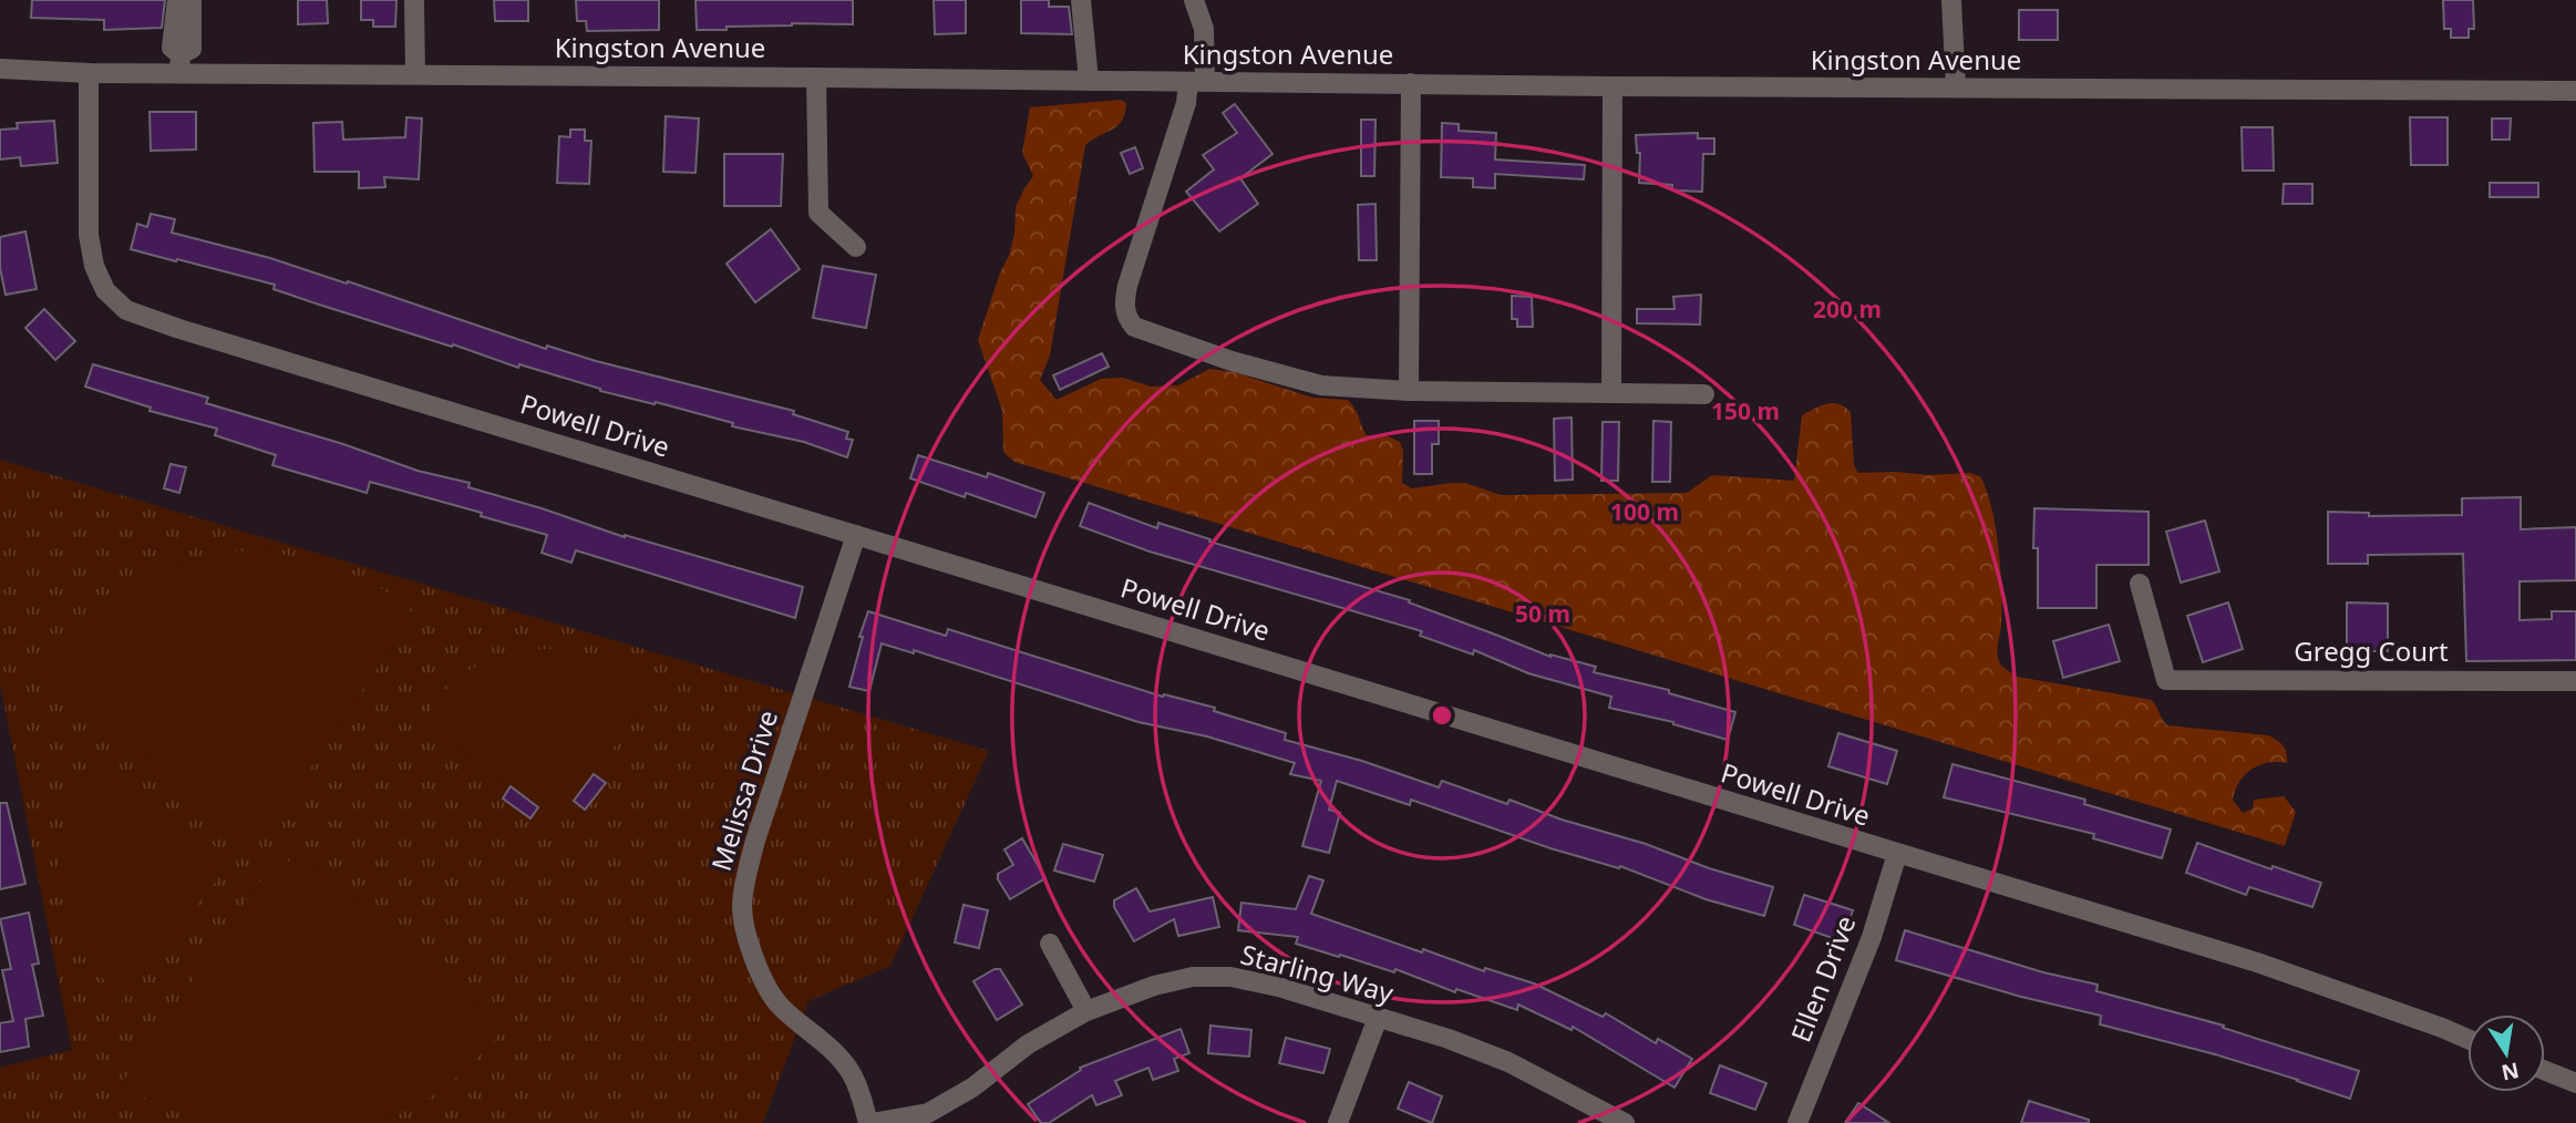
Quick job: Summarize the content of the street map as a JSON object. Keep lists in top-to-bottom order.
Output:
{
  "streets": {
    "street": [
      "Kingston Avenue",
      "Powell Drive",
      "Gregg Court",
      "Melissa Drive",
      "Starling Way",
      "Ellen Drive"
    ]
  },
  "crossings": [
    ["Kingston Avenue", "Powell Drive"],
    ["Powell Drive", "Melissa Drive"],
    ["Powell Drive", "Ellen Drive"],
    ["Melissa Drive", "Starling Way"]
  ],
  "north": "bottom",
  "rings": [
    "200 m",
    "150 m",
    "100 m",
    "50 m"
  ]
}
